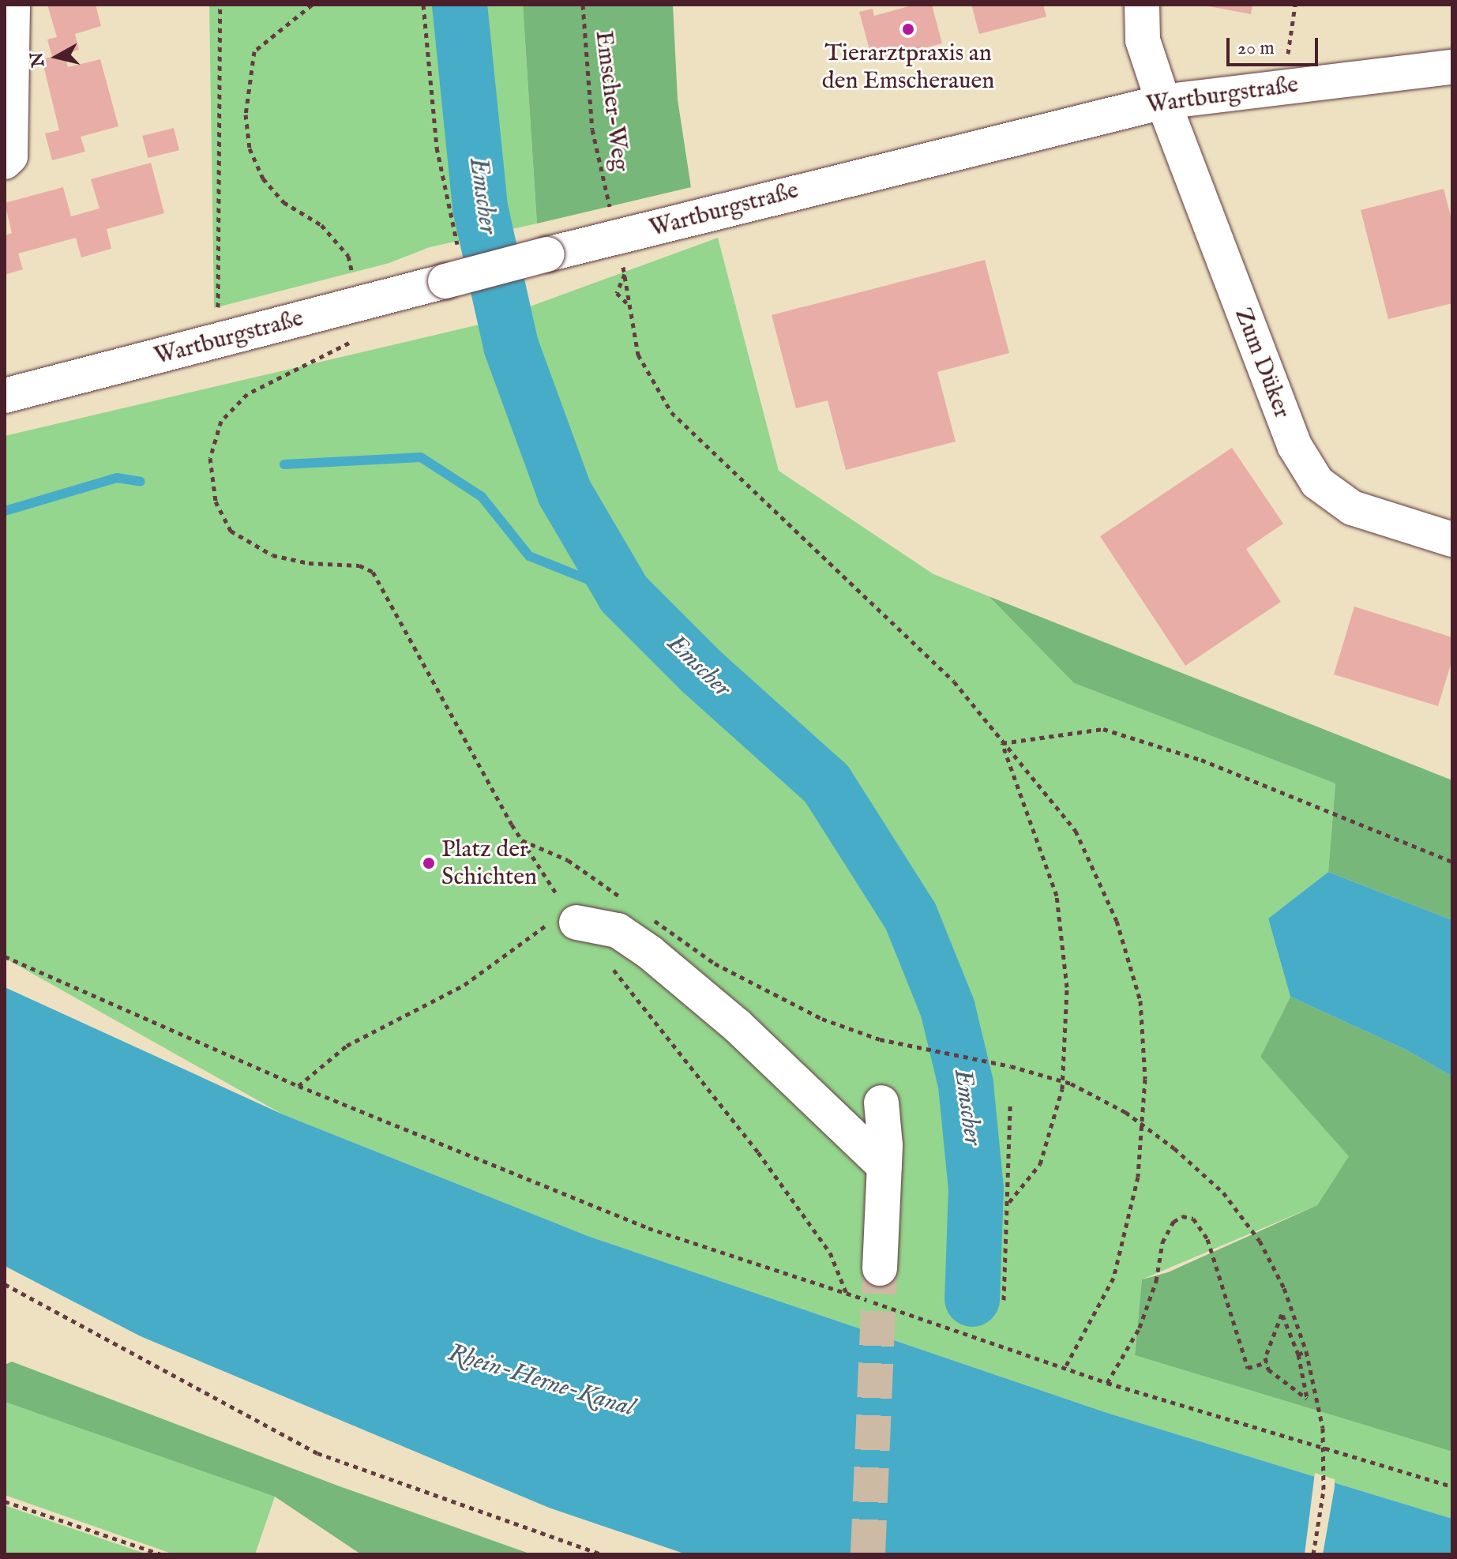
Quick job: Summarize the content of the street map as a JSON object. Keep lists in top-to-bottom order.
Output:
{
  "streets": {
    "main road": ["Wartburgstraße", "Zum Düker"],
    "path": ["Emscher-Weg"]
  },
  "crossings": [
    ["Wartburgstraße", "Emscher-Weg"],
    ["Wartburgstraße", "Zum Düker"]
  ],
  "water": ["Emscher", "Rhein-Herne-Kanal"],
  "places": ["Tierarztpraxis an den Emscherauen", "Platz der Schichten"],
  "scale_bar": "20 m",
  "north": "left"
}
